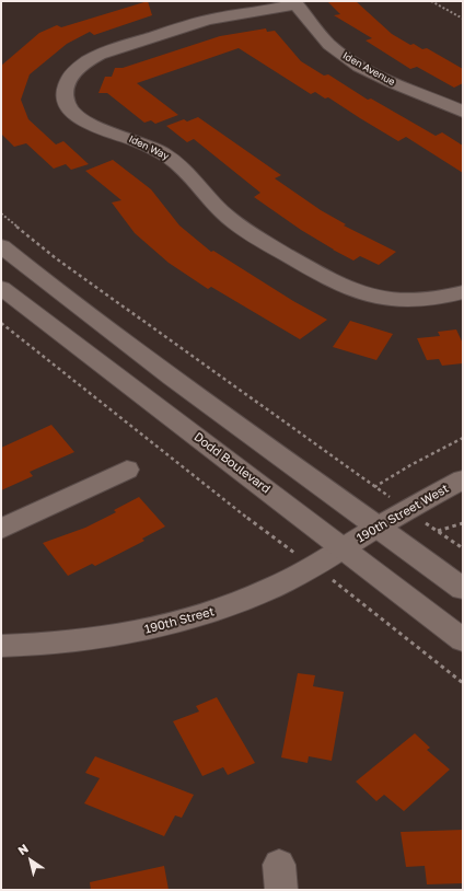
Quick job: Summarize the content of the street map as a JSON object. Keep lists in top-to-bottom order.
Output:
{
  "streets": {
    "street": [
      "Iden Avenue",
      "Iden Way",
      "Dodd Boulevard",
      "190th Street West",
      "190th Street"
    ]
  },
  "crossings": [
    ["Iden Avenue", "Iden Way"],
    ["Dodd Boulevard", "190th Street West"],
    ["Dodd Boulevard", "190th Street"],
    ["190th Street West", "190th Street"]
  ],
  "north": "top left"
}
